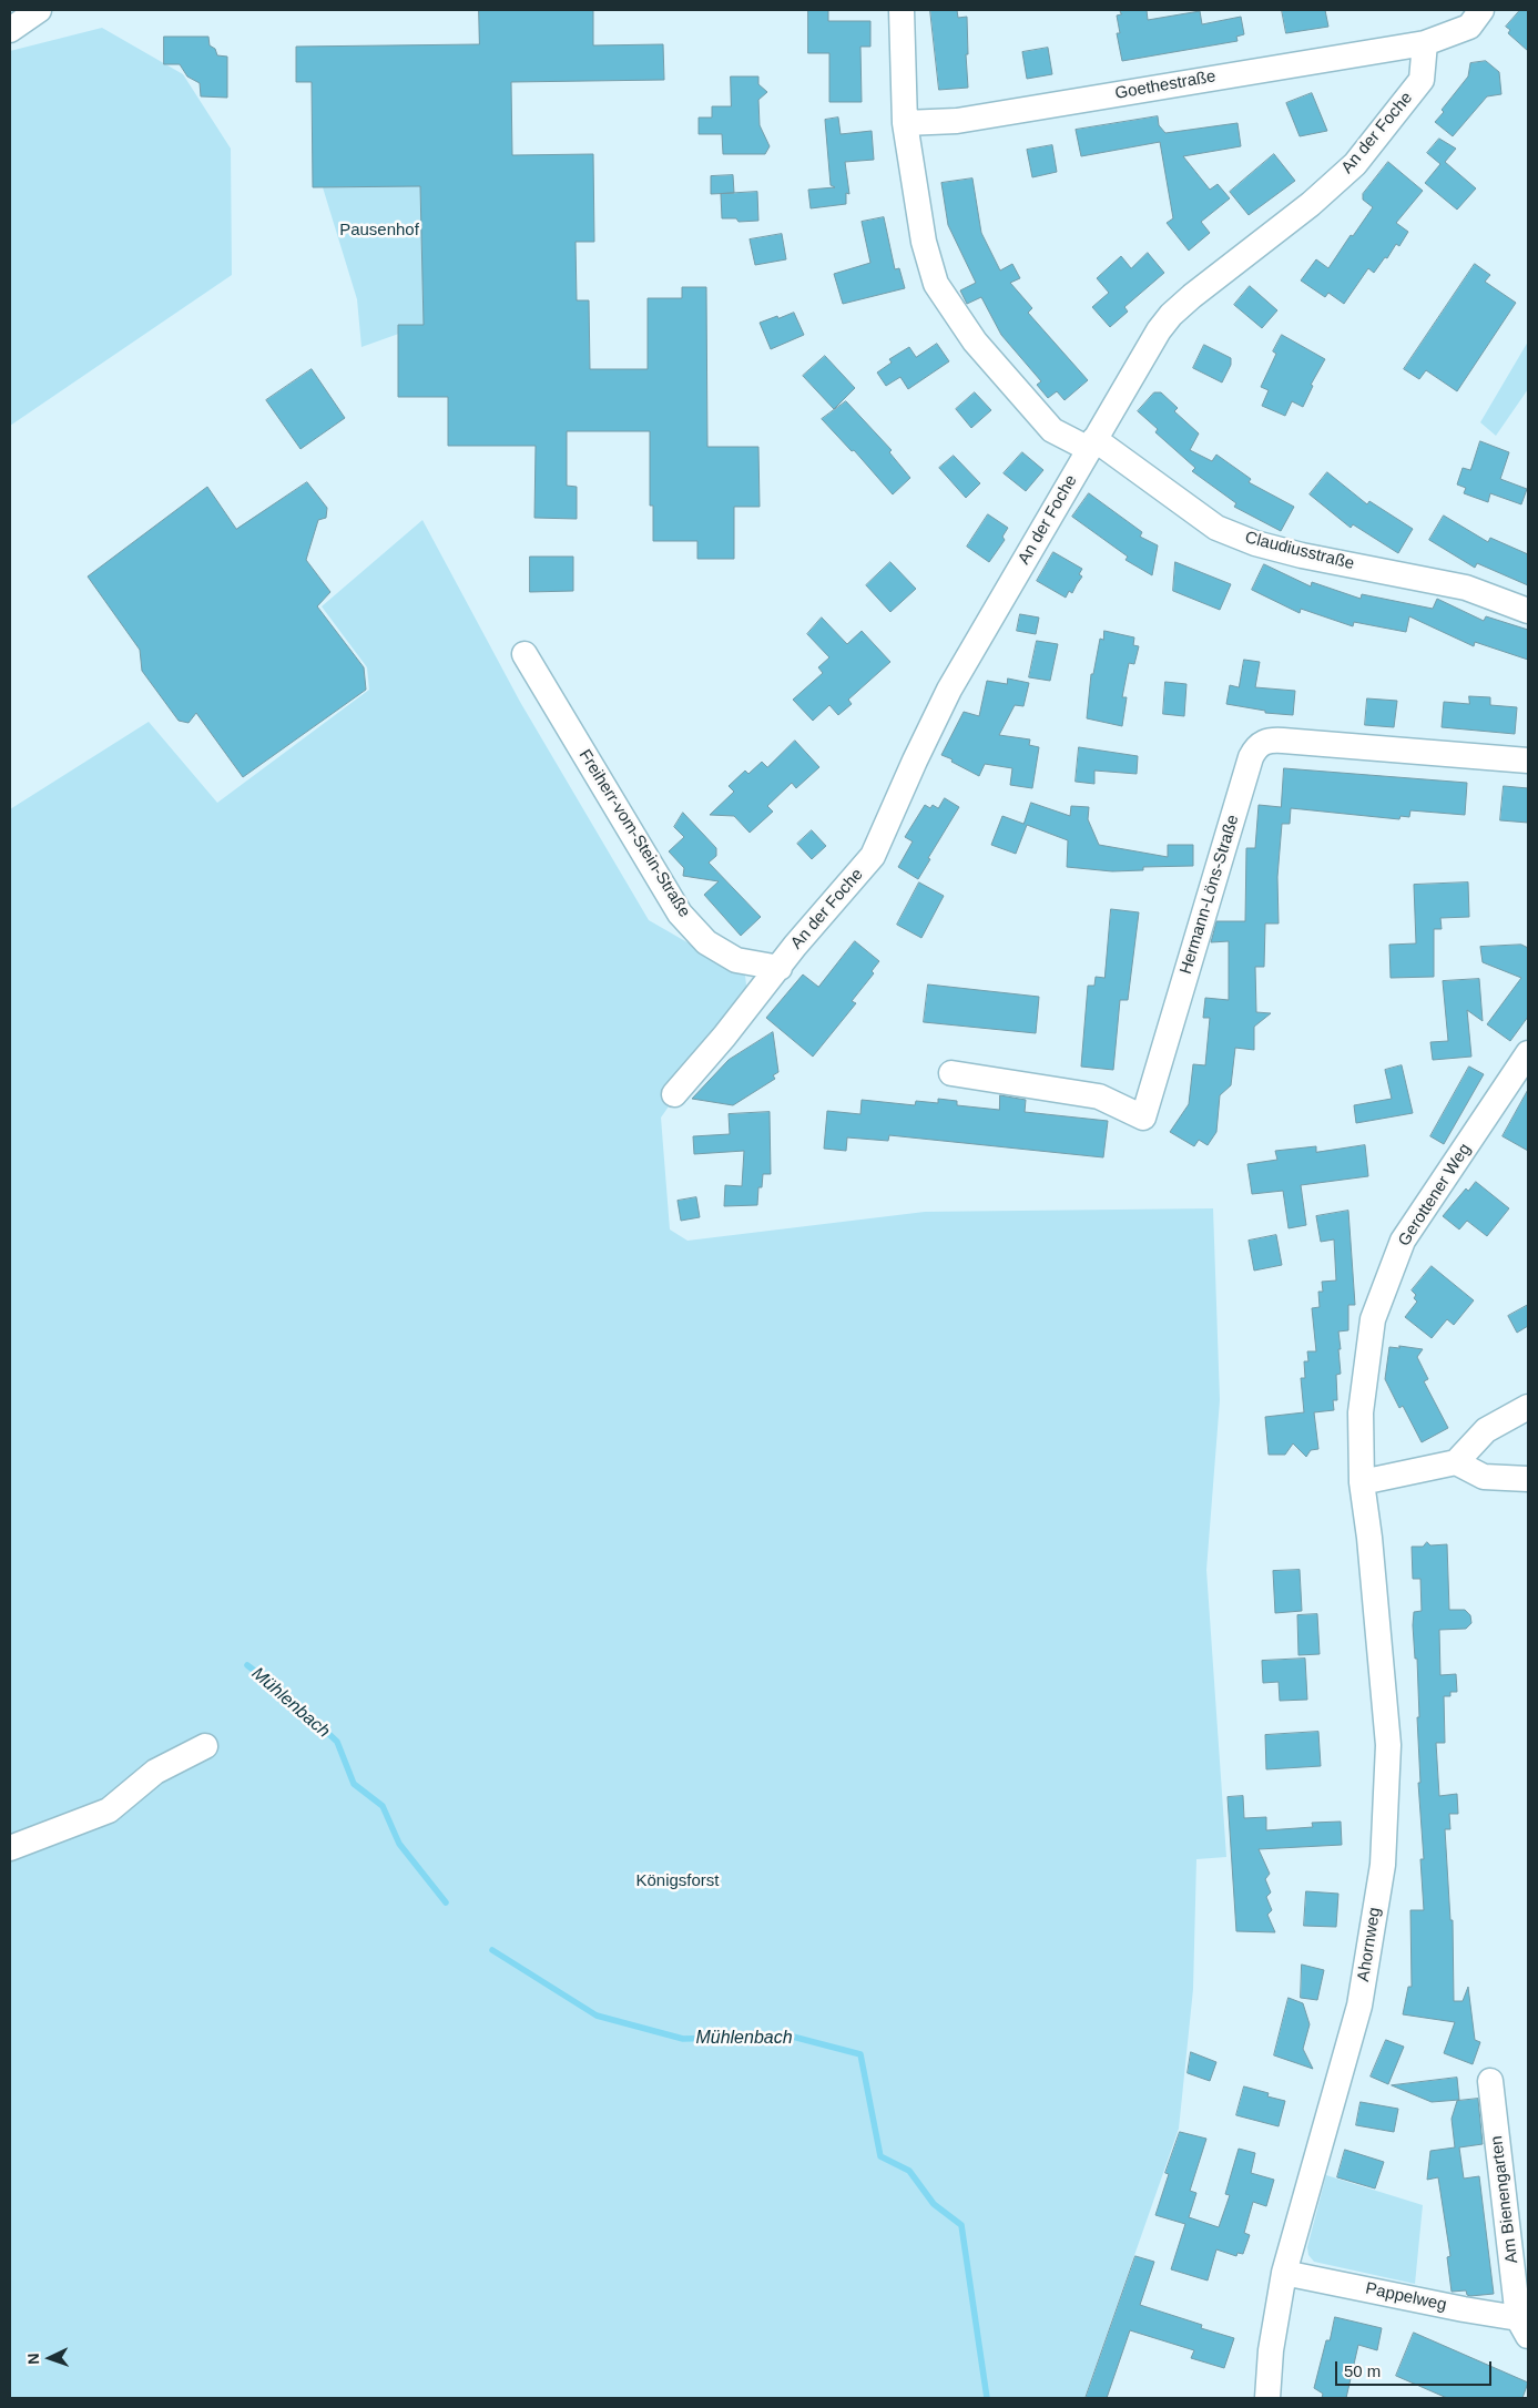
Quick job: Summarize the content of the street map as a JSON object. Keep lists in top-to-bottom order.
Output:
{
  "streets": {
    "street": [
      "Goethestraße",
      "An der Foche",
      "Claudiusstraße",
      "Freiherr-vom-Stein-Straße",
      "Hermann-Löns-Straße",
      "Gerottener Weg",
      "Ahornweg",
      "Am Bienengarten",
      "Pappelweg"
    ]
  },
  "crossings": [
    ["Goethestraße", "An der Foche"],
    ["Goethestraße", "Claudiusstraße"],
    ["An der Foche", "Claudiusstraße"],
    ["An der Foche", "Freiherr-vom-Stein-Straße"],
    ["Gerottener Weg", "Ahornweg"],
    ["Ahornweg", "Pappelweg"],
    ["Am Bienengarten", "Pappelweg"]
  ],
  "water": ["Mühlenbach"],
  "parks": ["Pausenhof", "Königsforst"],
  "scale_bar": "50 m",
  "north": "left"
}
